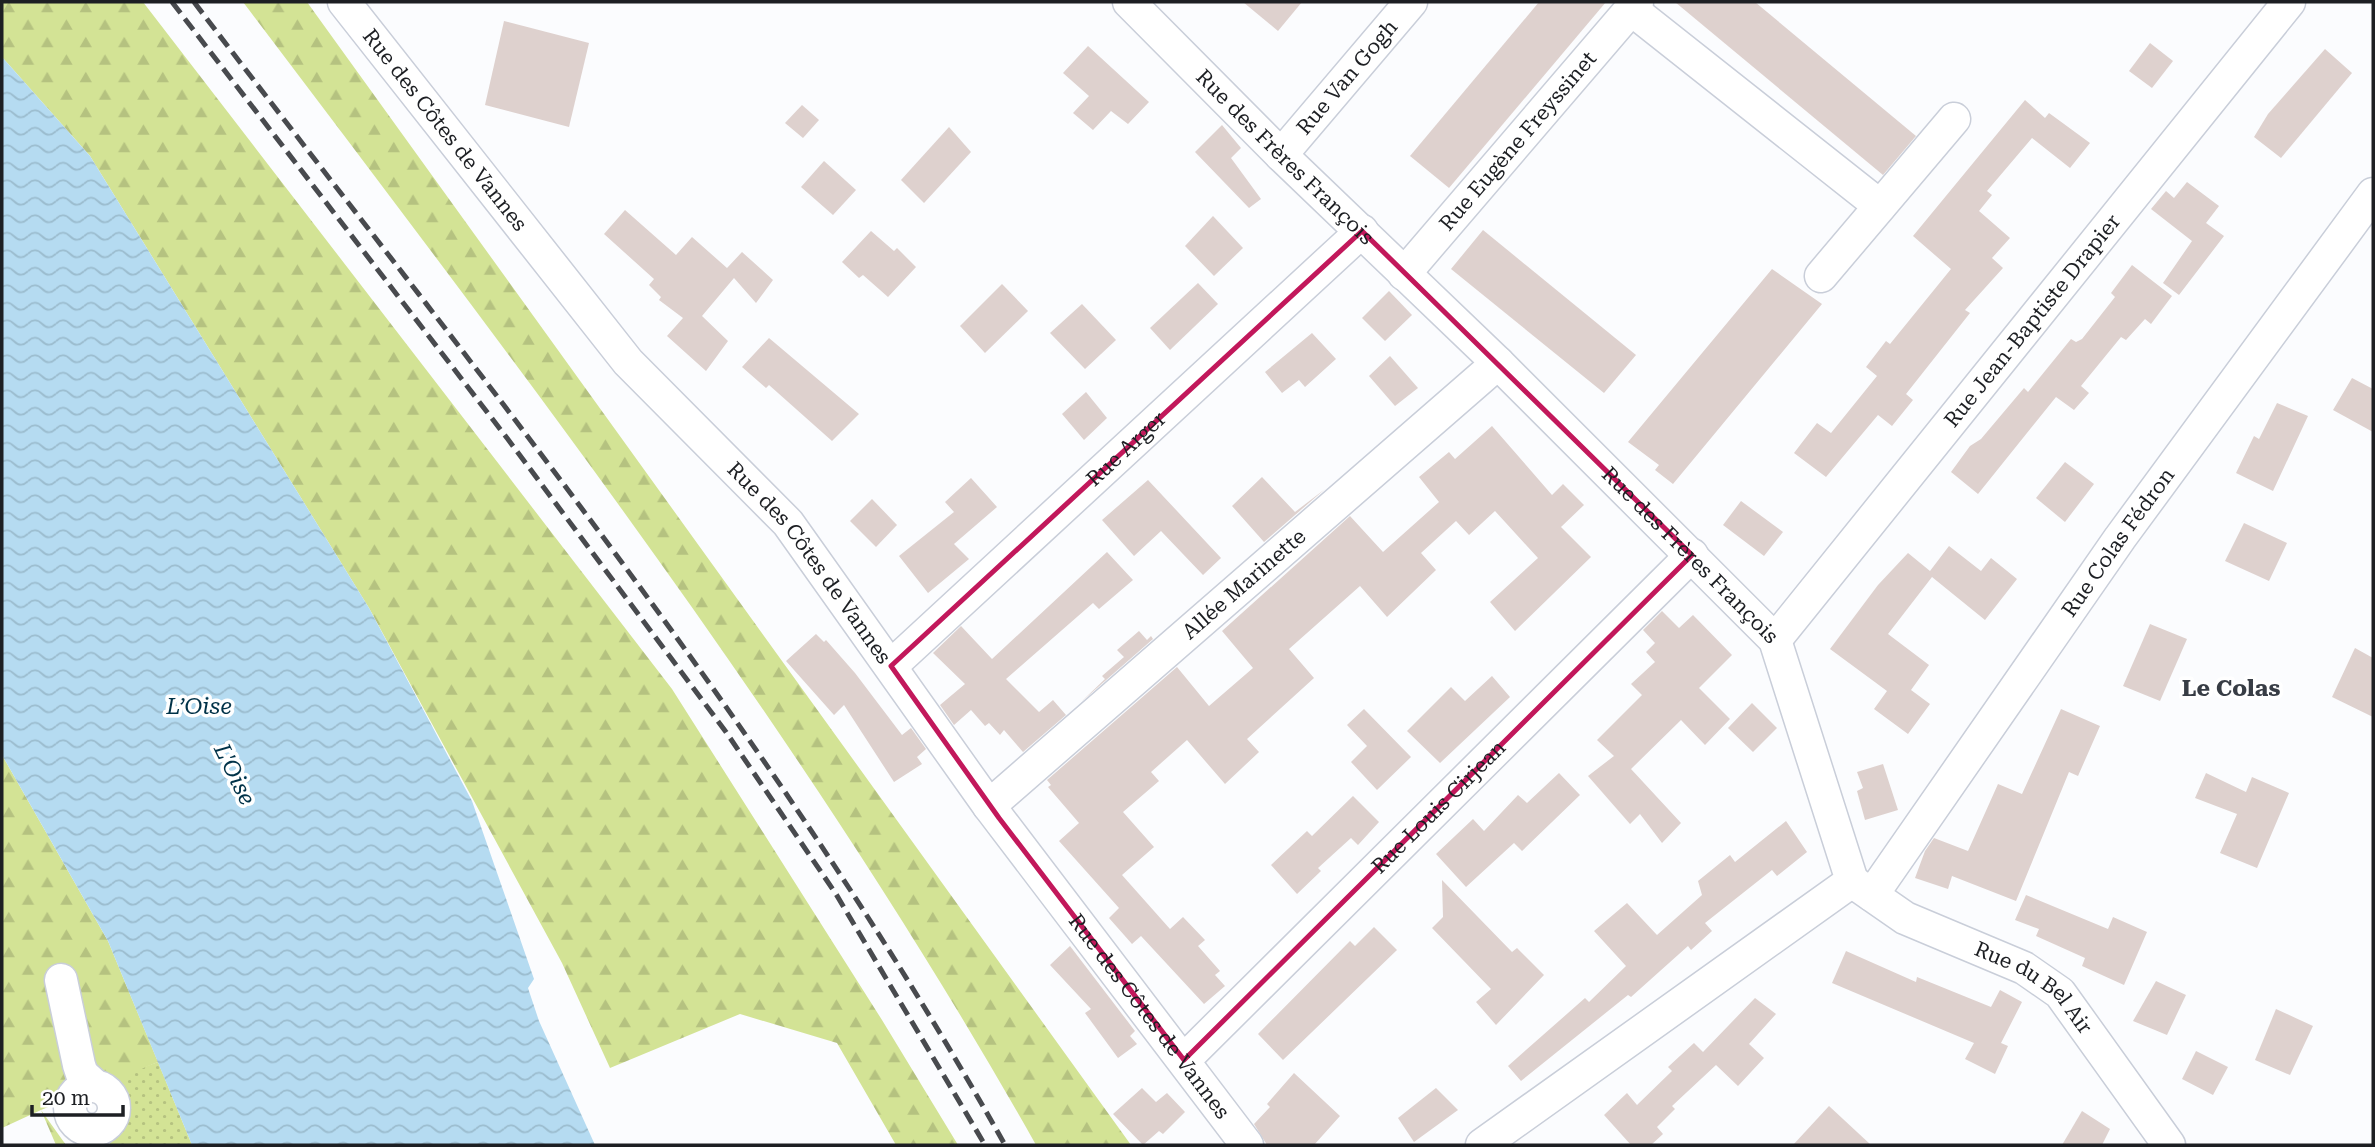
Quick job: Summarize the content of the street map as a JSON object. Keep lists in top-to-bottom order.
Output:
{
  "streets": {
    "street": [
      "Rue Van Gogh",
      "Rue des Côtes de Vannes",
      "Rue Eugène Freyssinet",
      "Rue des Frères François",
      "Rue Jean-Baptiste Drapier",
      "Rue Arger",
      "Rue Colas Fédron",
      "Allée Marinette",
      "Rue Louis Cirjean",
      "Rue du Bel Air"
    ]
  },
  "crossings": [
    ["Rue Van Gogh", "Rue des Frères François"],
    ["Rue des Côtes de Vannes", "Rue Arger"],
    ["Rue des Côtes de Vannes", "Allée Marinette"],
    ["Rue des Côtes de Vannes", "Rue Louis Cirjean"],
    ["Rue Eugène Freyssinet", "Rue des Frères François"],
    ["Rue des Frères François", "Rue Jean-Baptiste Drapier"],
    ["Rue des Frères François", "Rue Arger"],
    ["Rue des Frères François", "Rue Colas Fédron"],
    ["Rue des Frères François", "Allée Marinette"],
    ["Rue des Frères François", "Rue Louis Cirjean"],
    ["Rue des Frères François", "Rue du Bel Air"],
    ["Rue Colas Fédron", "Rue du Bel Air"]
  ],
  "districts": ["Le Colas"],
  "water": ["L’Oise", "L'Oise"],
  "scale_bar": "20 m"
}
